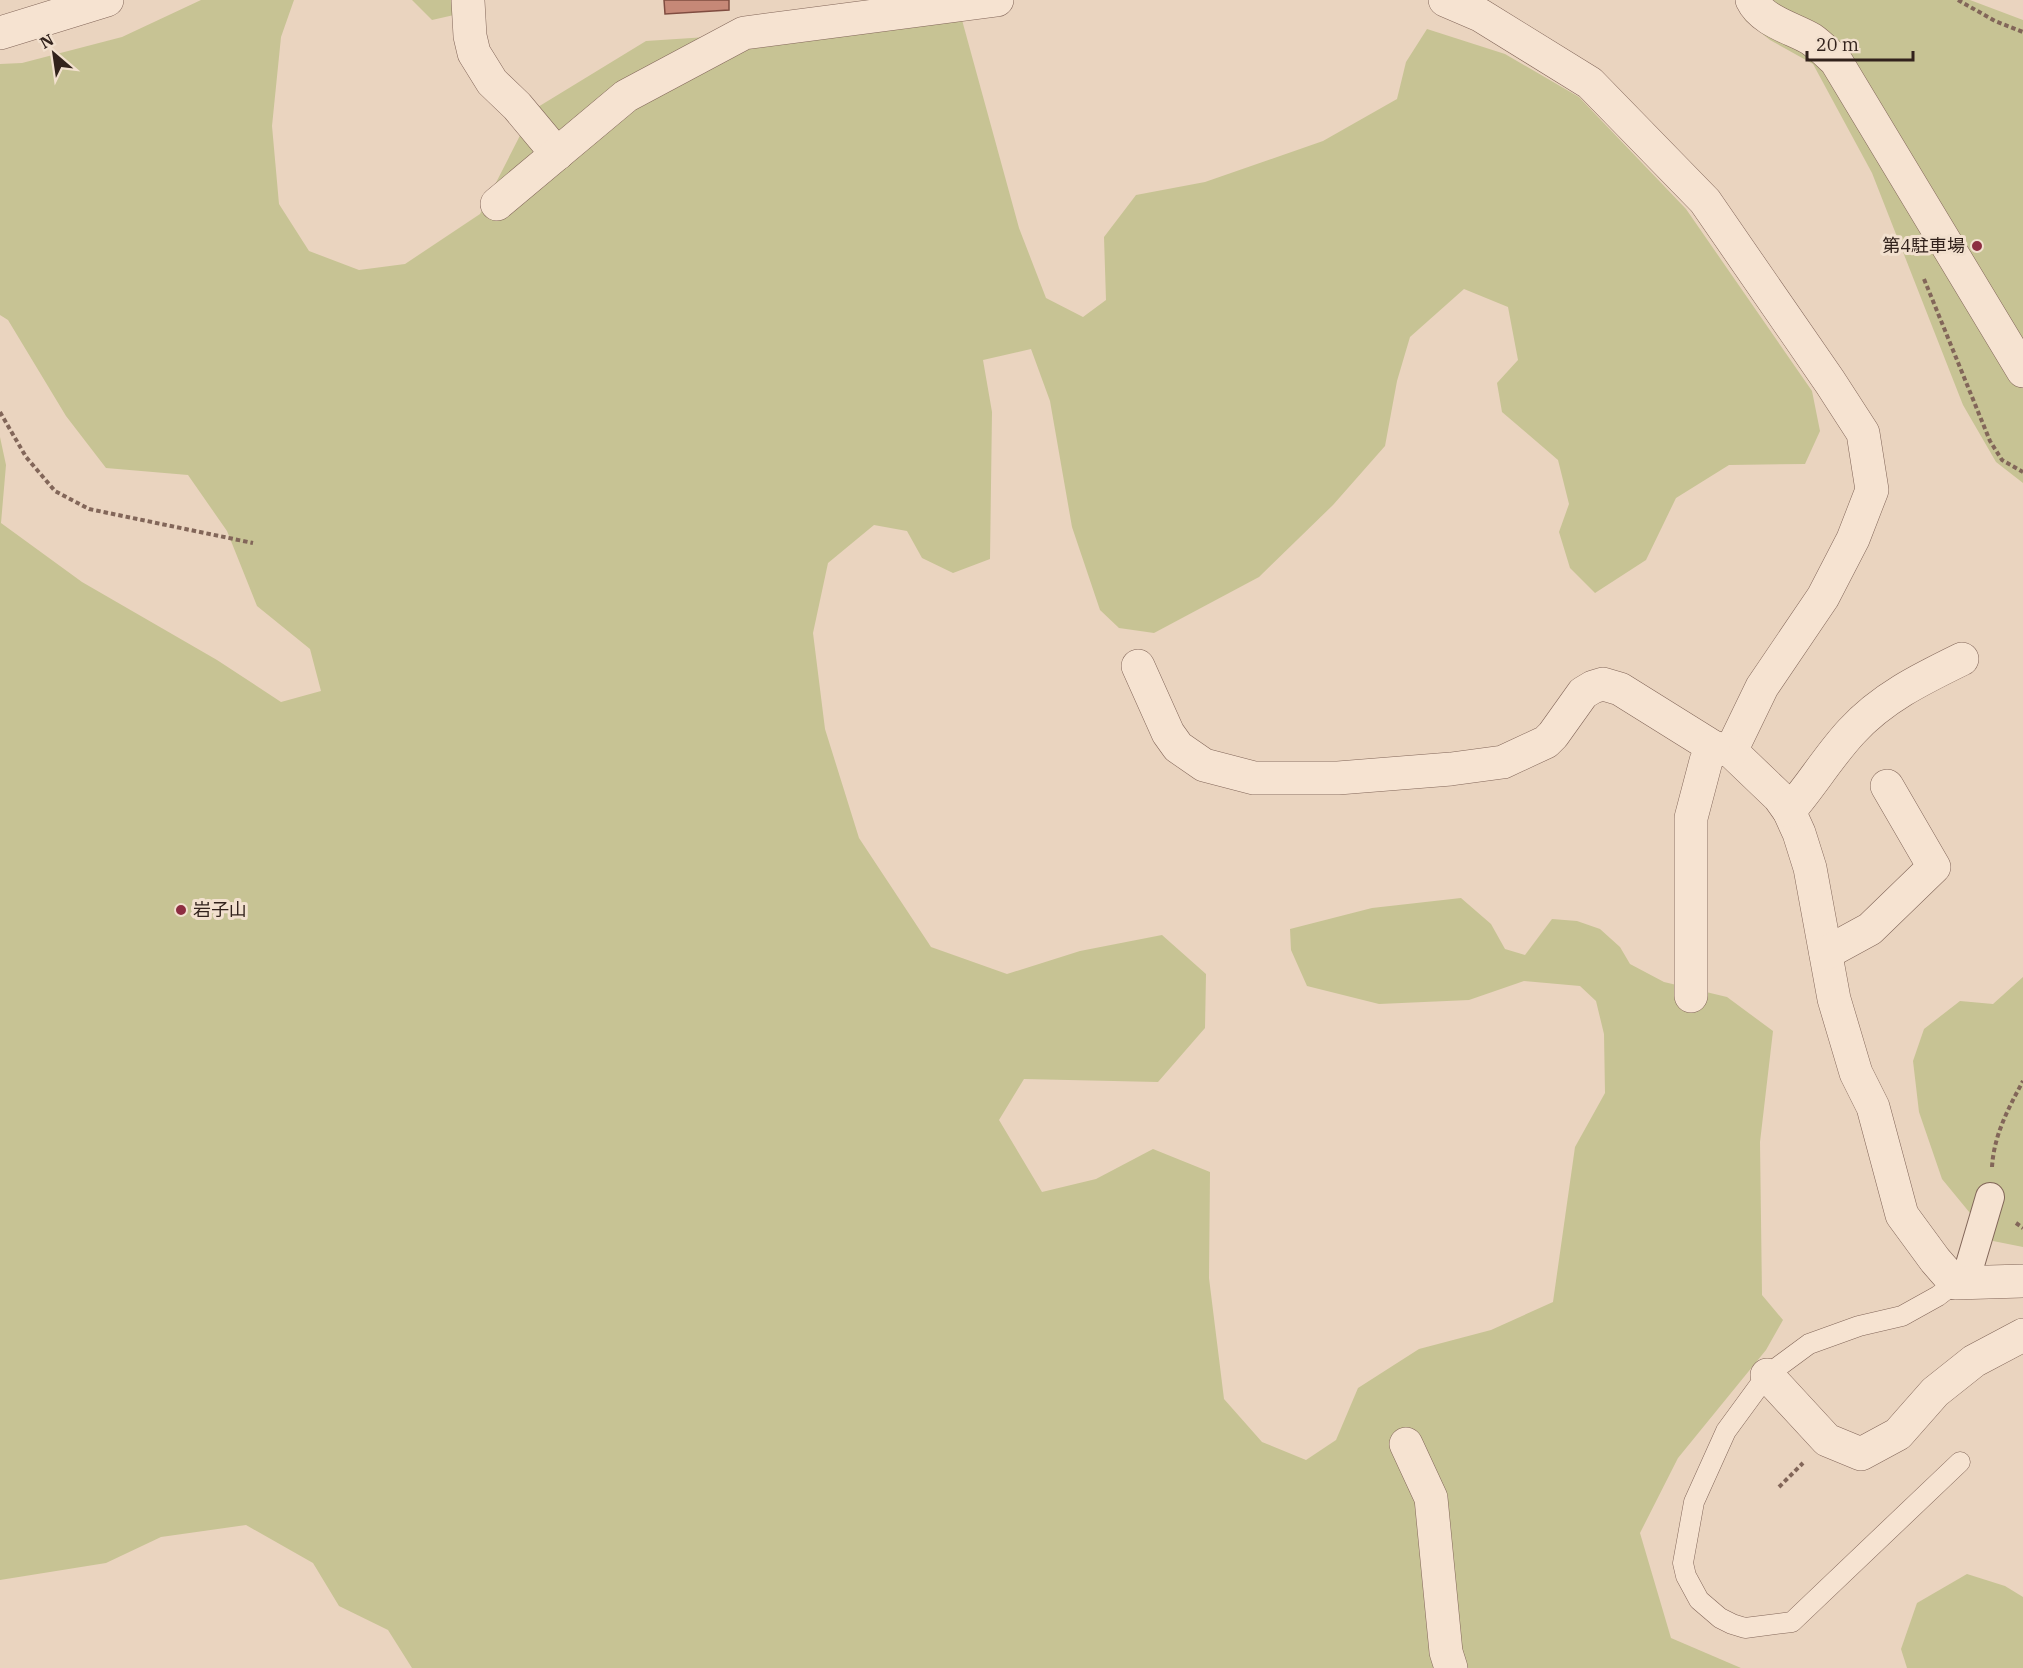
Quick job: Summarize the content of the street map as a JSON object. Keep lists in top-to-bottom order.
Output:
{
  "places": ["第4駐車場", "岩子山"],
  "scale_bar": "20 m",
  "north": "top left"
}
